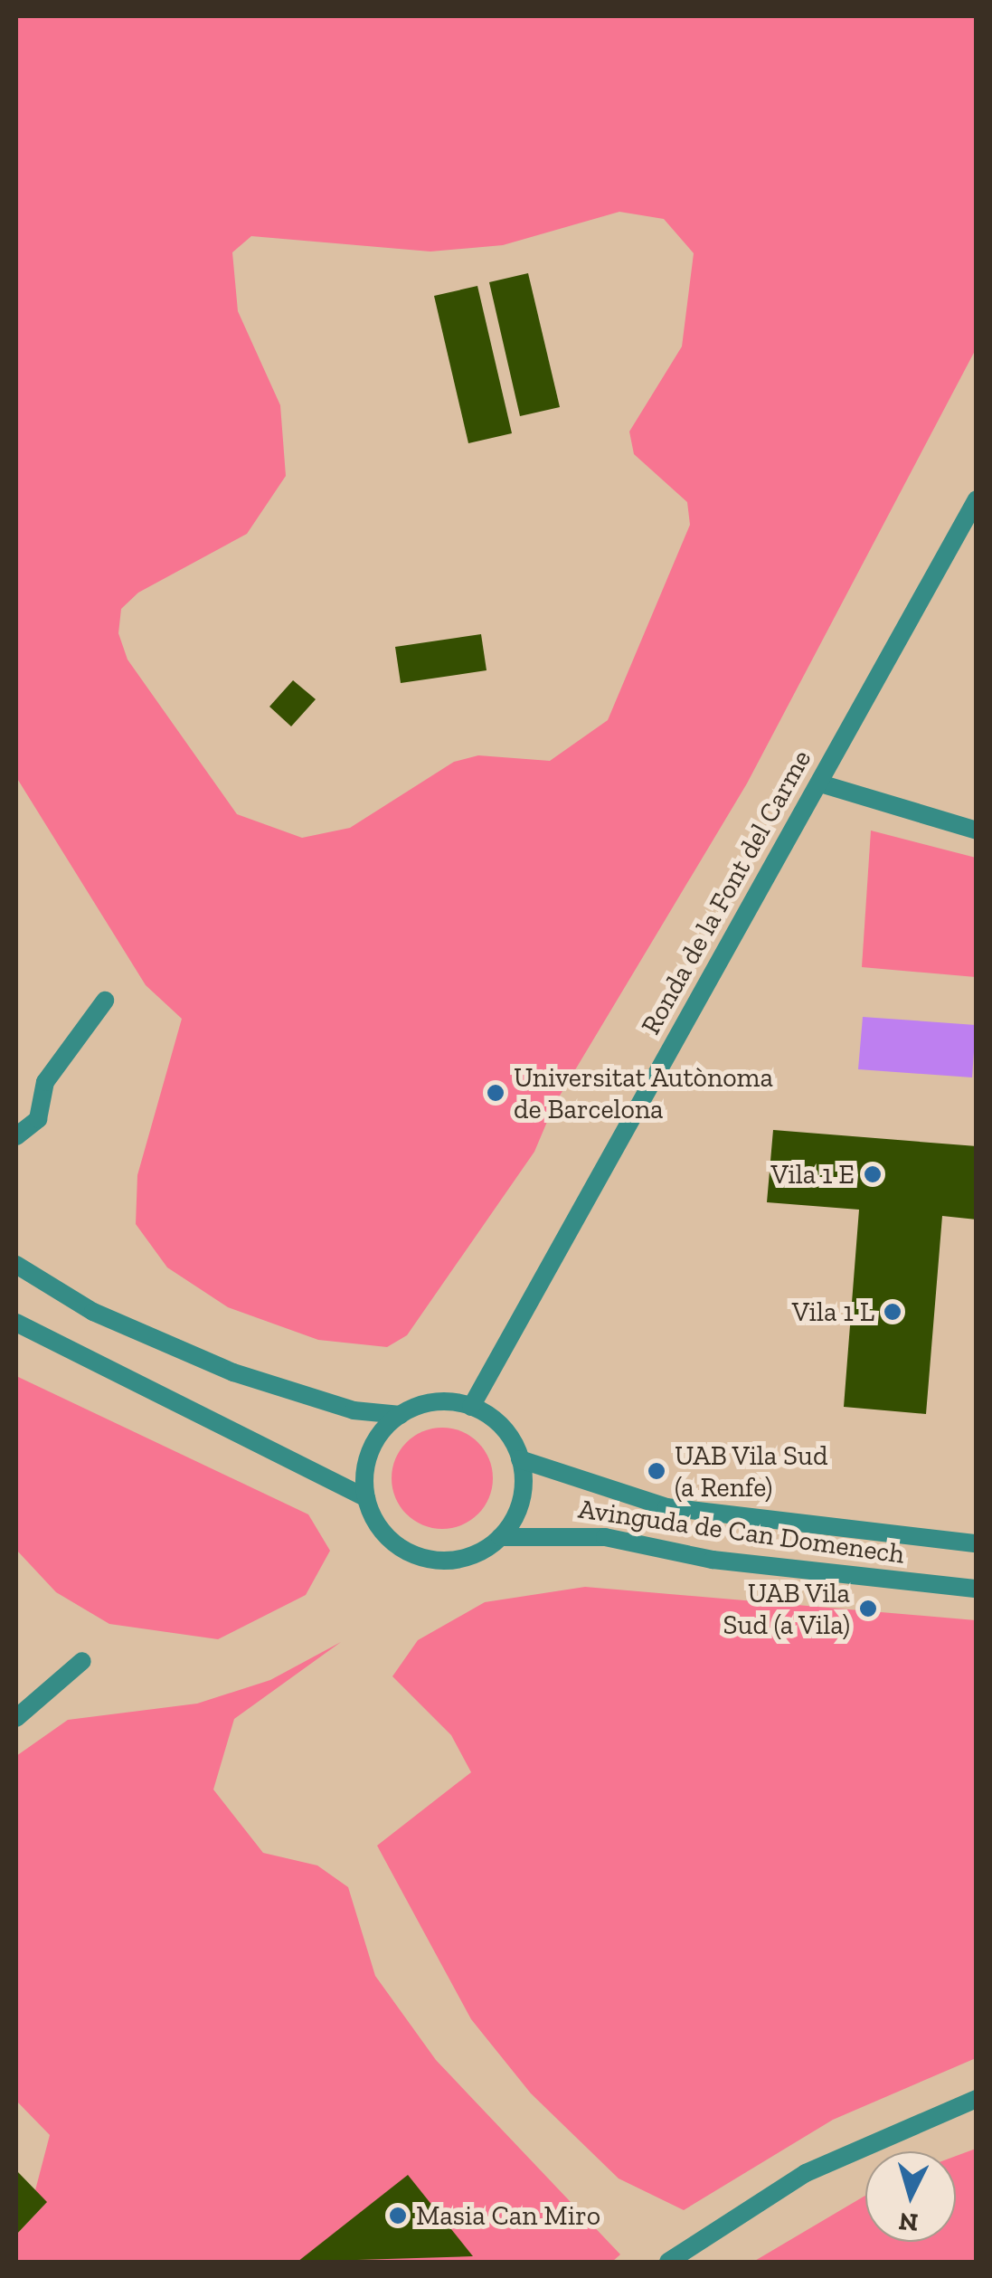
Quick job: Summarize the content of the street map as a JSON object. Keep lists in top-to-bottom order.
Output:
{
  "streets": {
    "street": ["Ronda de la Font del Carme", "Avinguda de Can Domenech"]
  },
  "crossings": [
    ["Ronda de la Font del Carme", "Avinguda de Can Domenech"]
  ],
  "places": [
    "Universitat Autònoma de Barcelona",
    "Vila 1 E",
    "Vila 1 L",
    "UAB Vila Sud (a Renfe)",
    "UAB Vila Sud (a Vila)",
    "Masia Can Miro"
  ],
  "north": "bottom"
}
